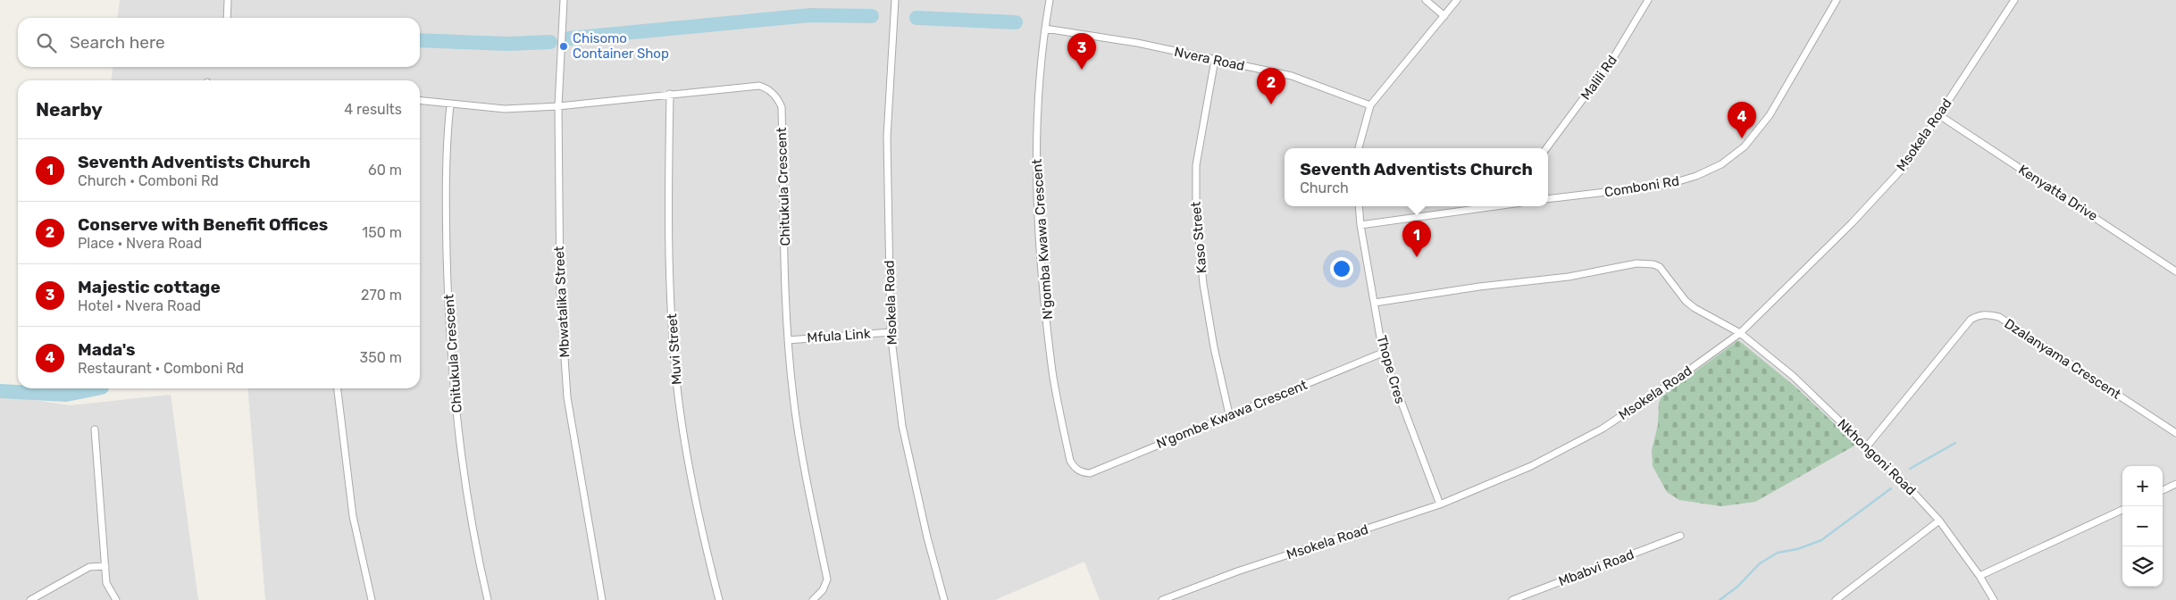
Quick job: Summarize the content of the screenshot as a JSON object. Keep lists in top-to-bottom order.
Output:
{
  "streets": {
    "street": [
      "Nvera Road",
      "Malili Rd",
      "Msokela Road",
      "Chitukula Crescent",
      "Comboni Rd",
      "Kenyatta Drive",
      "Kaso Street",
      "N'gomba Kwawa Crescent",
      "Mbwatalika Street",
      "Mfula Link",
      "Muvi Street",
      "Dzalanyama Crescent",
      "Thope Cres",
      "N'gombe Kwawa Crescent",
      "Nkhongoni Road",
      "Mbabvi Road"
    ]
  },
  "crossings": [
    ["Nvera Road", "Kaso Street"],
    ["Nvera Road", "N'gomba Kwawa Crescent"],
    ["Msokela Road", "Kenyatta Drive"],
    ["Msokela Road", "Mfula Link"],
    ["Msokela Road", "Thope Cres"],
    ["Msokela Road", "Nkhongoni Road"],
    ["Chitukula Crescent", "Mbwatalika Street"],
    ["Chitukula Crescent", "Mfula Link"],
    ["Chitukula Crescent", "Muvi Street"],
    ["Kaso Street", "N'gombe Kwawa Crescent"],
    ["N'gomba Kwawa Crescent", "N'gombe Kwawa Crescent"],
    ["Dzalanyama Crescent", "Nkhongoni Road"],
    ["Thope Cres", "N'gombe Kwawa Crescent"],
    ["Thope Cres", "Nkhongoni Road"]
  ],
  "places": ["Chisomo Container Shop"],
  "page": {
    "search": "Search here",
    "pins": [
      "3",
      "2",
      "4",
      "1"
    ],
    "heading": ["Nearby", "4 results"],
    "list": [
      {
        "mark": "1",
        "name": "Seventh Adventists Church",
        "note": "Church · Comboni Rd",
        "value": "60 m"
      },
      {
        "mark": "2",
        "name": "Conserve with Benefit Offices",
        "note": "Place · Nvera Road",
        "value": "150 m"
      },
      {
        "mark": "3",
        "name": "Majestic cottage",
        "note": "Hotel · Nvera Road",
        "value": "270 m"
      },
      {
        "mark": "4",
        "name": "Mada's",
        "note": "Restaurant · Comboni Rd",
        "value": "350 m"
      }
    ],
    "popup": ["Seventh Adventists Church", "Church"],
    "map_buttons": ["+", "−"]
  }
}
